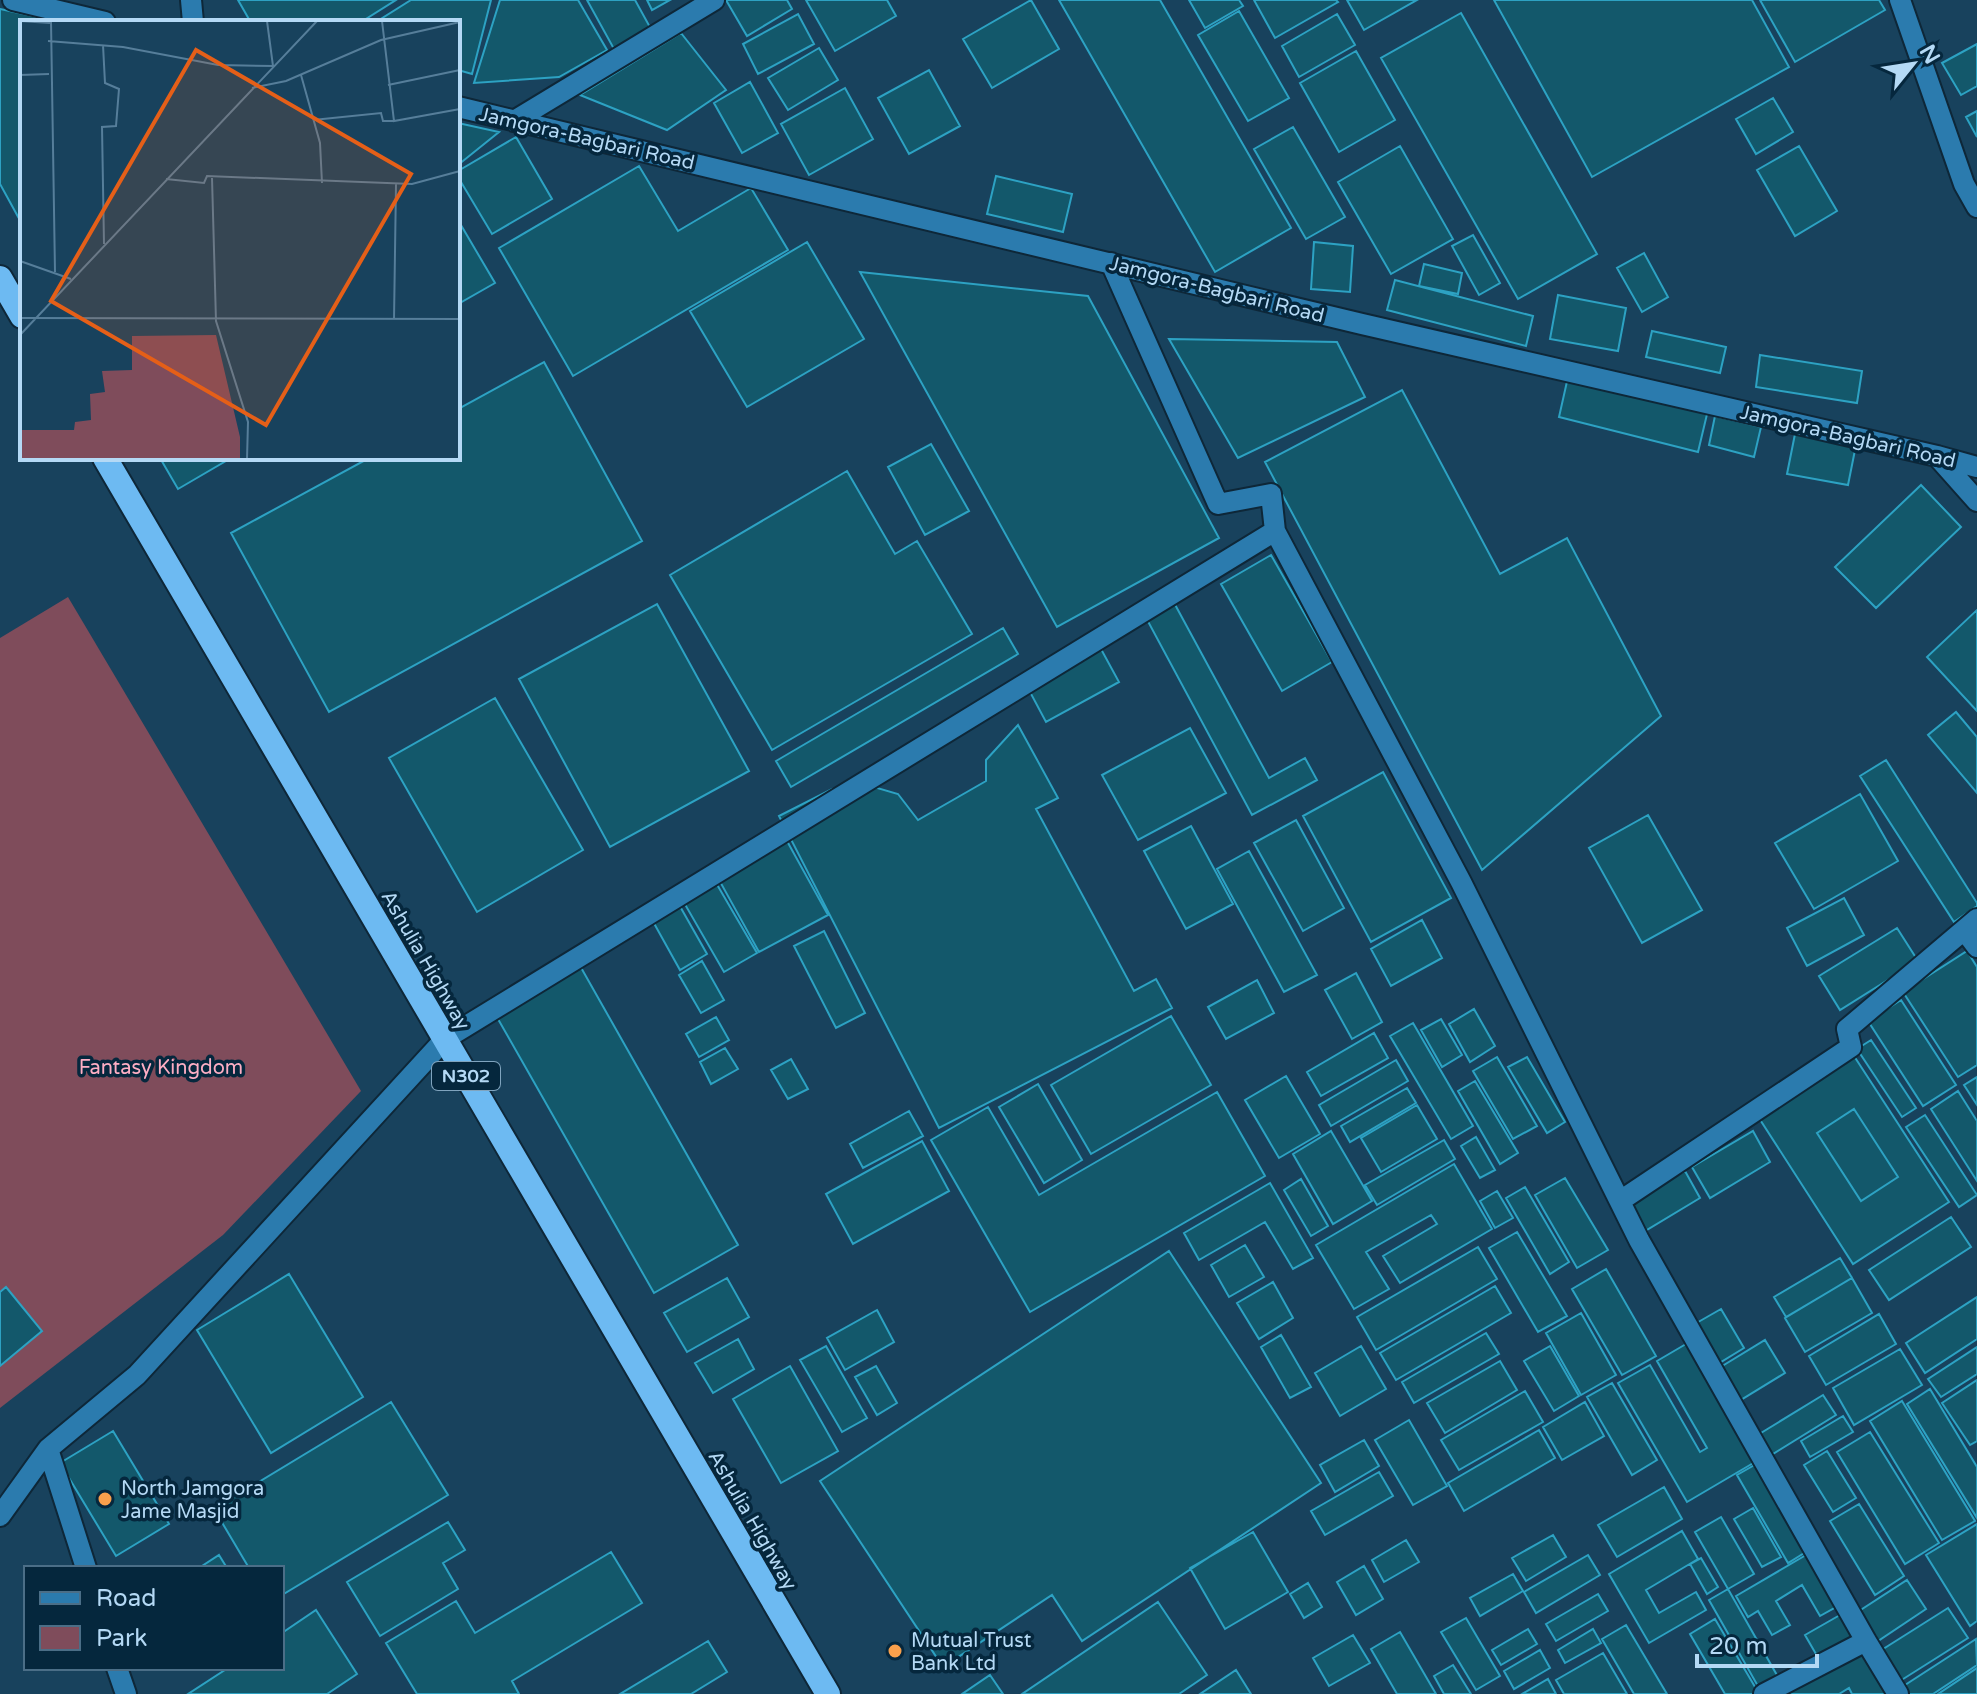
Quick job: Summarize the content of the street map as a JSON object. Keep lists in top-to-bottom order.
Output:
{
  "streets": {
    "highway": ["Ashulia Highway", "N302"],
    "street": ["Jamgora-Bagbari Road"]
  },
  "parks": ["Fantasy Kingdom"],
  "places": ["North Jamgora Jame Masjid", "Mutual Trust Bank Ltd"],
  "legend": ["Road", "Park"],
  "scale_bar": "20 m",
  "north": "top right"
}
